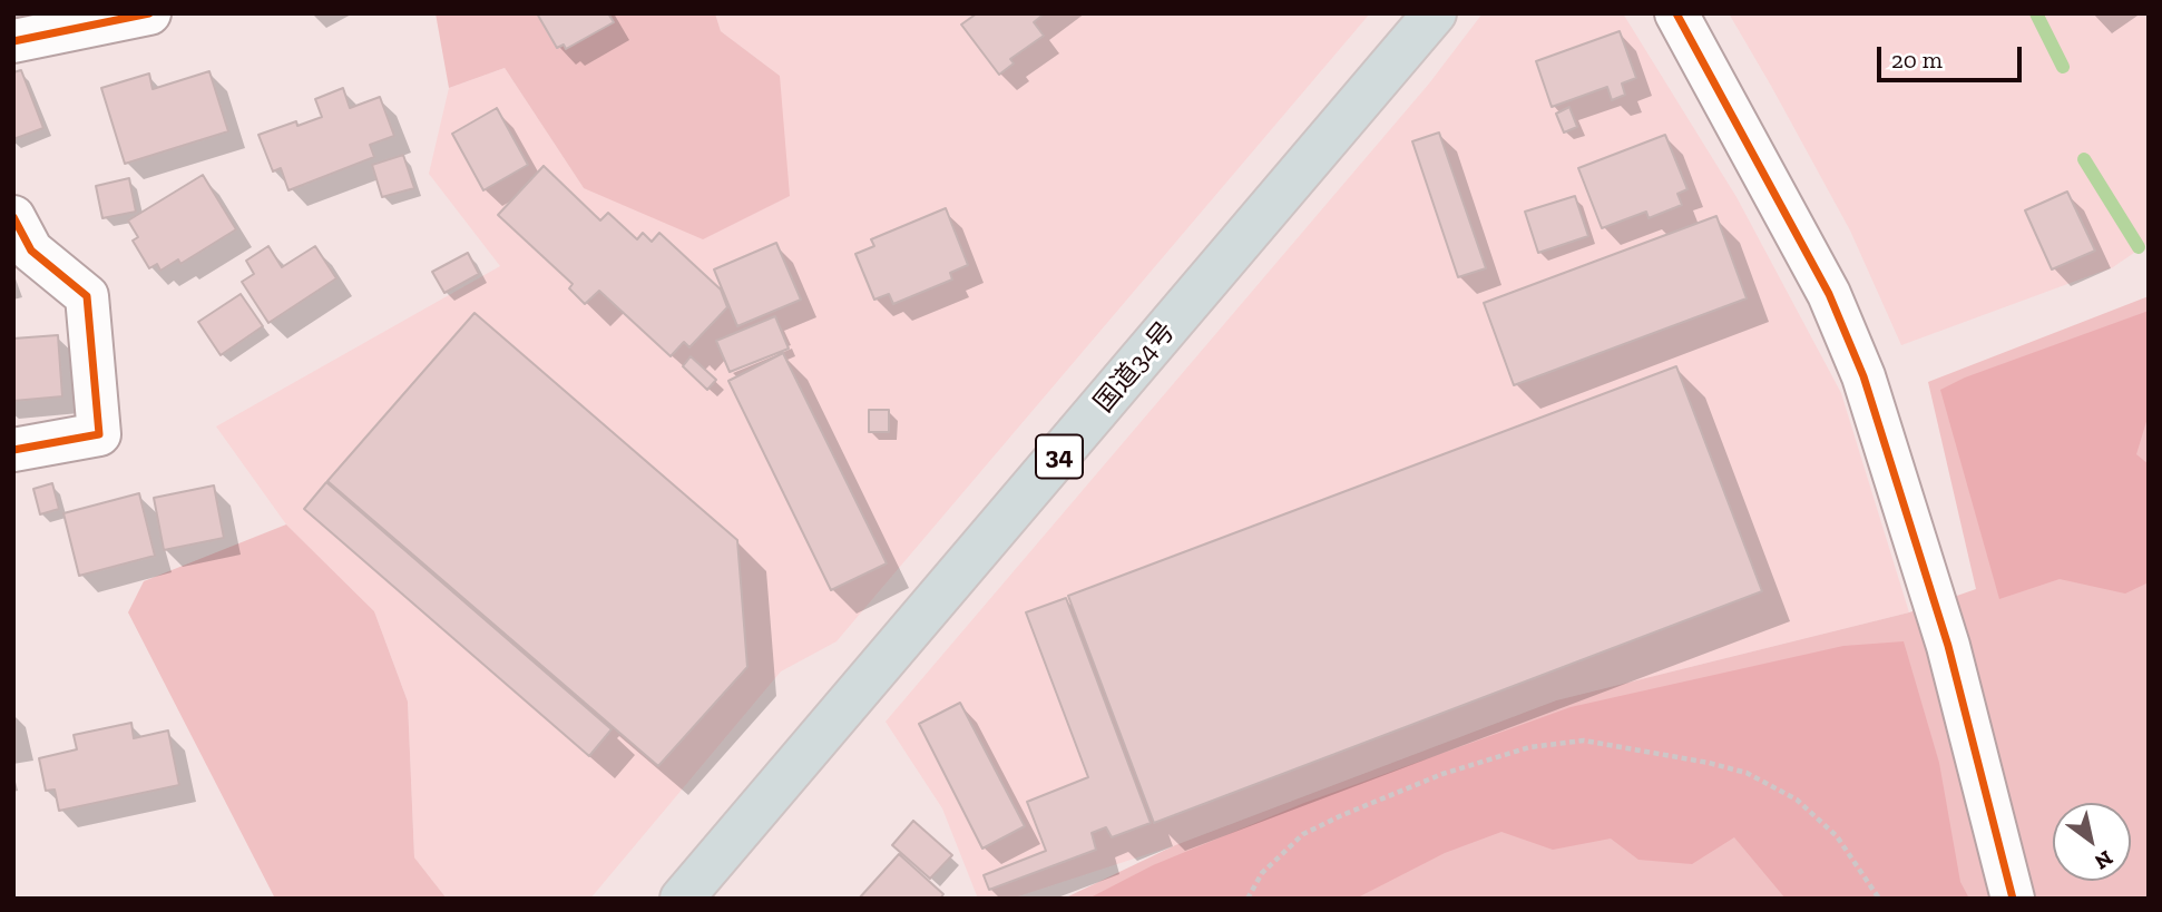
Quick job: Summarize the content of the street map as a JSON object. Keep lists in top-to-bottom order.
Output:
{
  "streets": {
    "highway": ["国道34号", "34"]
  },
  "scale_bar": "20 m",
  "north": "bottom right"
}
